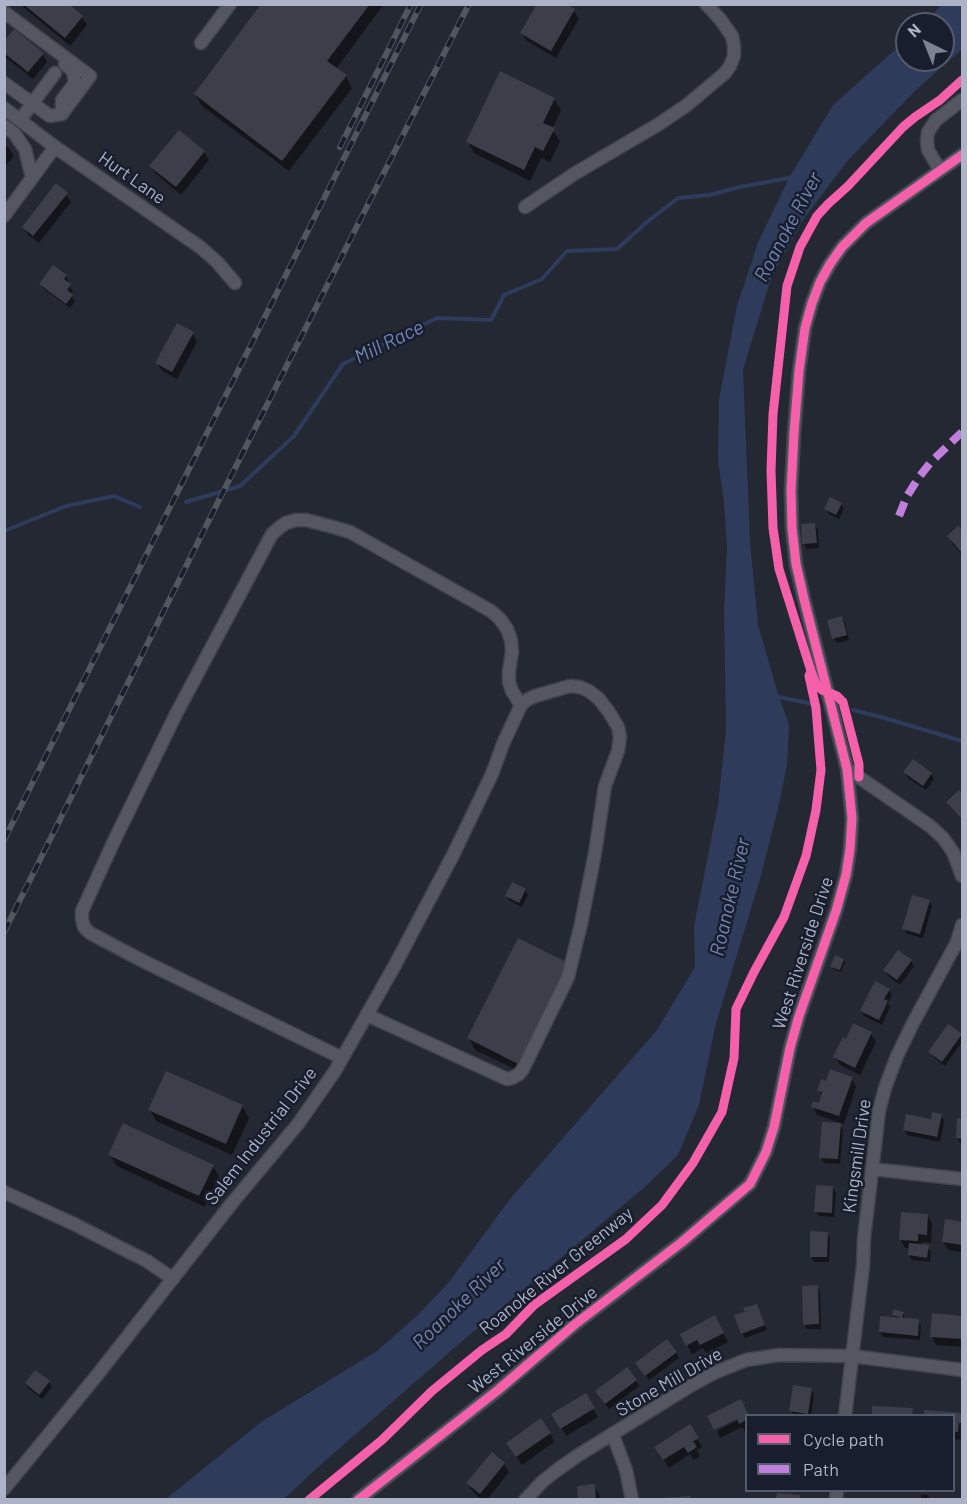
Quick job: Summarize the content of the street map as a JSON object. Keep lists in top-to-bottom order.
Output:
{
  "streets": {
    "street": [
      "Hurt Lane",
      "West Riverside Drive",
      "Salem Industrial Drive",
      "Kingsmill Drive",
      "Stone Mill Drive"
    ],
    "cycle path": ["Roanoke River Greenway"]
  },
  "crossings": [
    ["Kingsmill Drive", "Stone Mill Drive"]
  ],
  "water": ["Roanoke River", "Mill Race"],
  "legend": ["Cycle path", "Path"],
  "north": "top left"
}
